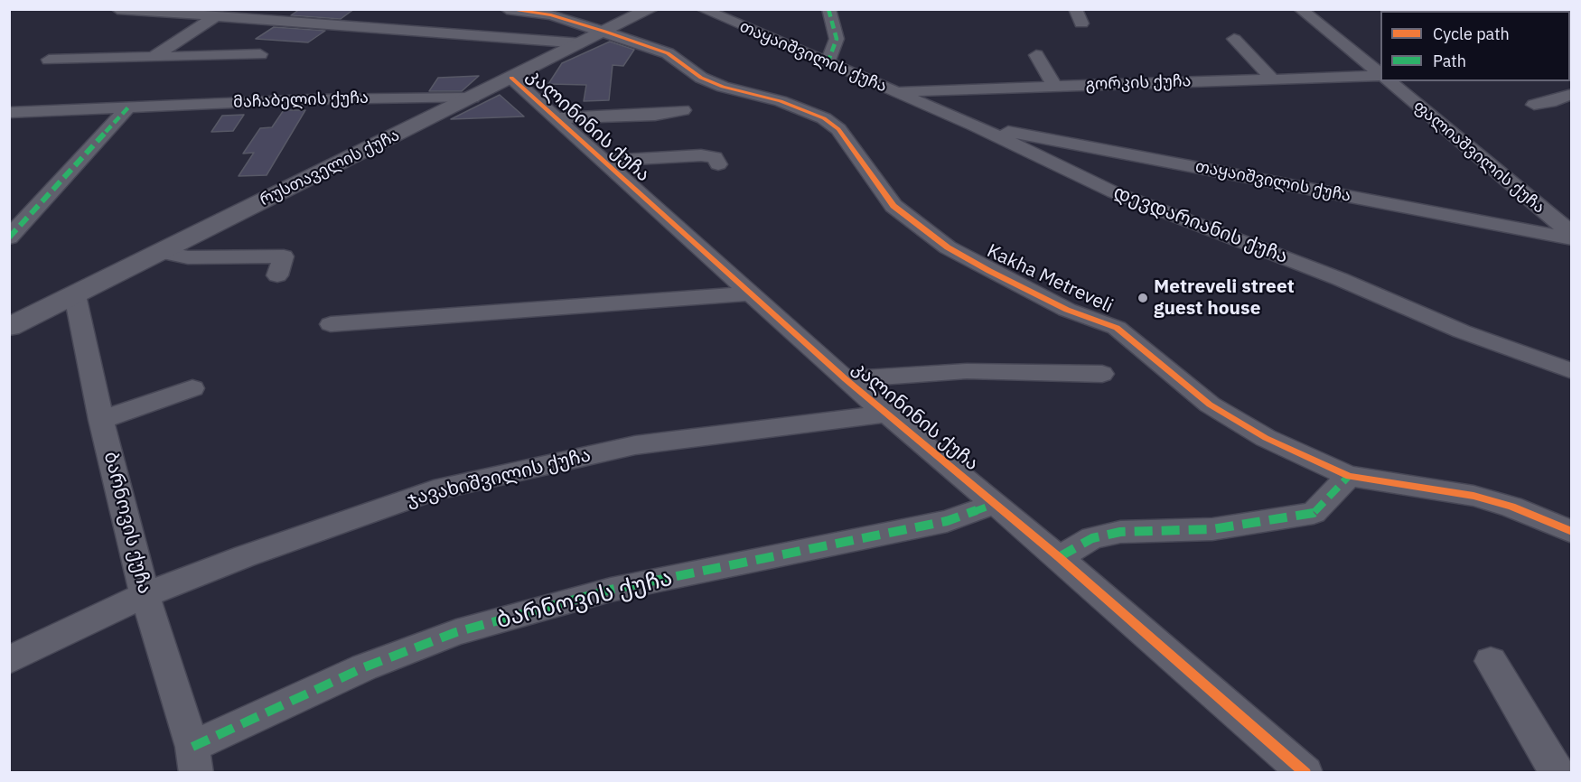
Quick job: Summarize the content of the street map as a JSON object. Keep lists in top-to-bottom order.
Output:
{
  "streets": {
    "main road": ["რუსთაველის ქუჩა"],
    "street": [
      "თაყაიშვილის ქუჩა",
      "გორკის ქუჩა",
      "მაჩაბელის ქუჩა",
      "კალინინის ქუჩა",
      "ფალიაშვილის ქუჩა",
      "დევდარიანის ქუჩა",
      "Kakha Metreveli",
      "ჯავახიშვილის ქუჩა",
      "ბარნოვის ქუჩა"
    ]
  },
  "crossings": [
    ["თაყაიშვილის ქუჩა", "გორკის ქუჩა"],
    ["თაყაიშვილის ქუჩა", "ფალიაშვილის ქუჩა"],
    ["თაყაიშვილის ქუჩა", "დევდარიანის ქუჩა"],
    ["გორკის ქუჩა", "დევდარიანის ქუჩა"],
    ["მაჩაბელის ქუჩა", "რუსთაველის ქუჩა"],
    ["კალინინის ქუჩა", "რუსთაველის ქუჩა"],
    ["კალინინის ქუჩა", "ჯავახიშვილის ქუჩა"],
    ["კალინინის ქუჩა", "ბარნოვის ქუჩა"],
    ["რუსთაველის ქუჩა", "Kakha Metreveli"],
    ["რუსთაველის ქუჩა", "ბარნოვის ქუჩა"],
    ["ჯავახიშვილის ქუჩა", "ბარნოვის ქუჩა"]
  ],
  "places": ["Metreveli street guest house"],
  "legend": ["Cycle path", "Path"]
}
